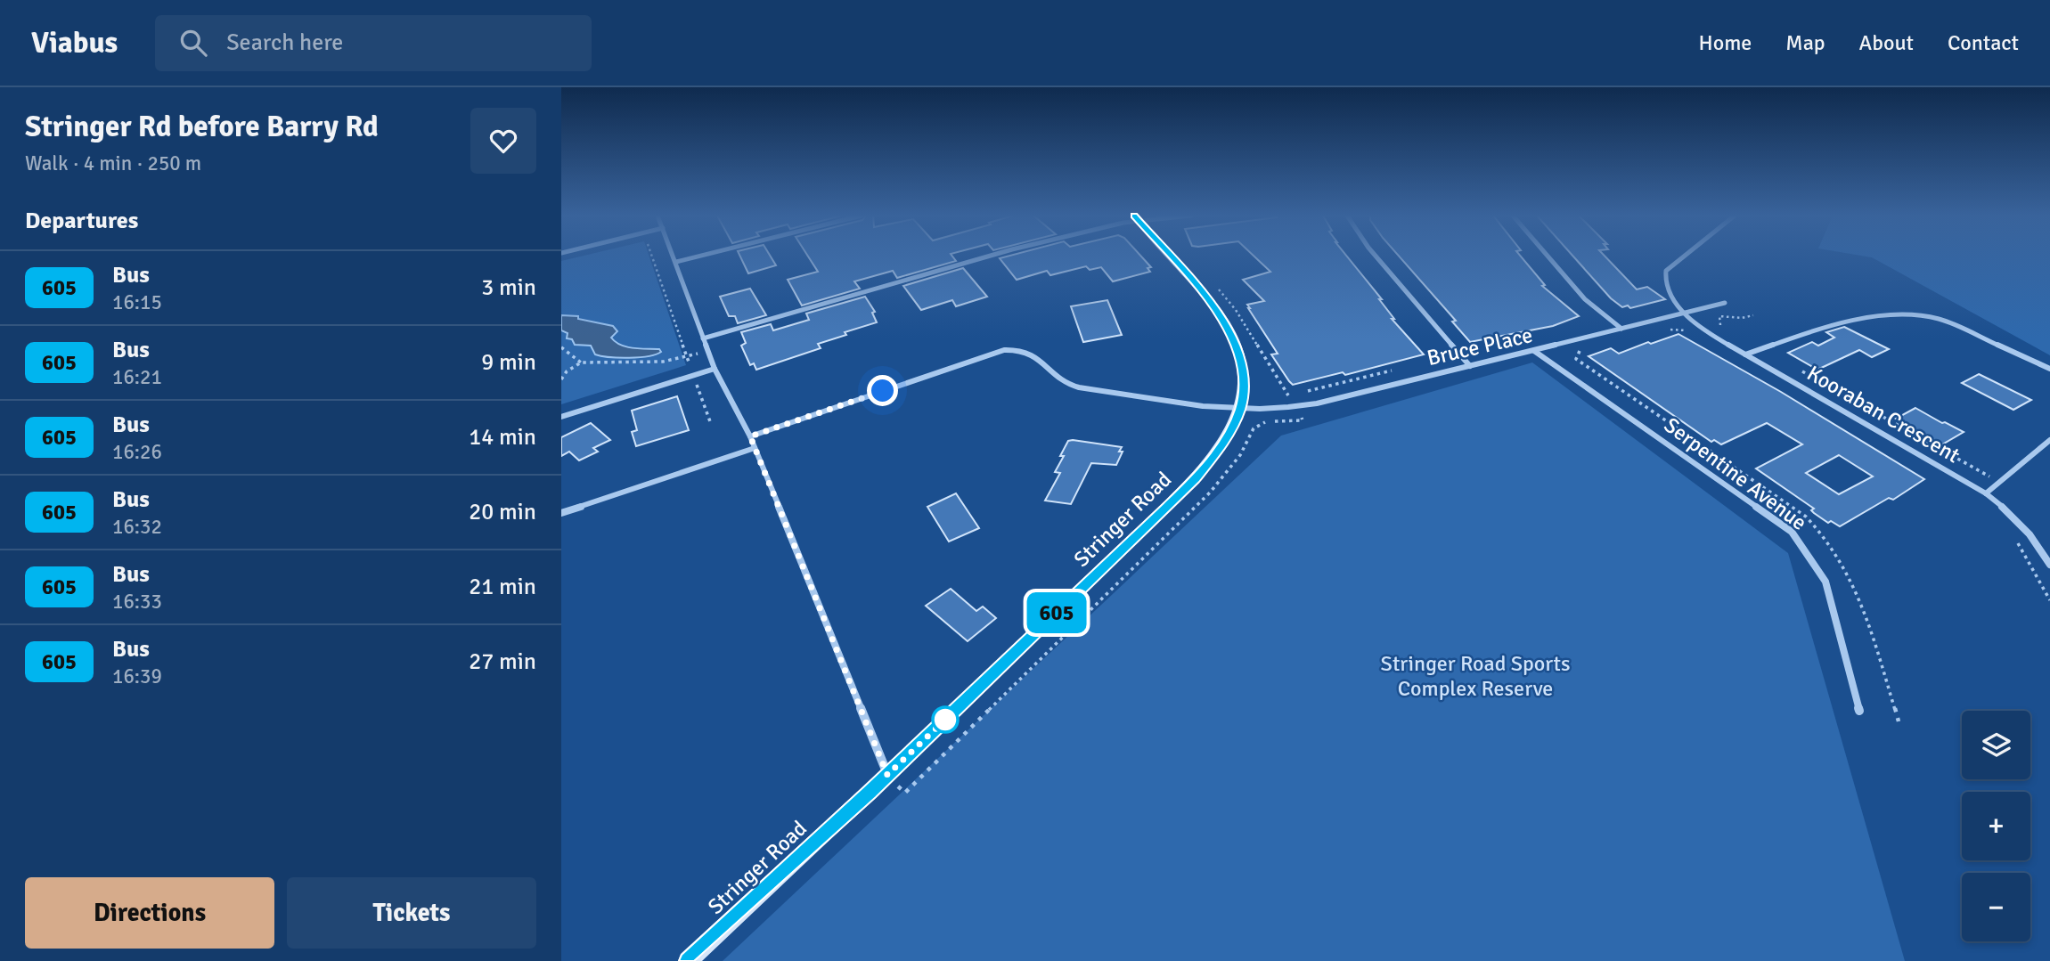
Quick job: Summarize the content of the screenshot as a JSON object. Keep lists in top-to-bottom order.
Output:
{
  "streets": {
    "street": [
      "Bruce Place",
      "Kooraban Crescent",
      "Serpentine Avenue",
      "Stringer Road"
    ]
  },
  "crossings": [
    ["Bruce Place", "Kooraban Crescent"],
    ["Bruce Place", "Serpentine Avenue"],
    ["Bruce Place", "Stringer Road"]
  ],
  "parks": ["Stringer Road Sports Complex Reserve"],
  "lines": ["bus line 605"],
  "page": {
    "header": "Viabus",
    "search": "Search here",
    "nav": [
      "Home",
      "Map",
      "About",
      "Contact"
    ],
    "heading": [
      ["Stringer Rd before Barry Rd", "Walk · 4 min · 250 m"],
      "Departures"
    ],
    "on_map": "605",
    "list": [
      {
        "mark": "605",
        "name": "Bus",
        "note": "16:15",
        "value": "3 min"
      },
      {
        "mark": "605",
        "name": "Bus",
        "note": "16:21",
        "value": "9 min"
      },
      {
        "mark": "605",
        "name": "Bus",
        "note": "16:26",
        "value": "14 min"
      },
      {
        "mark": "605",
        "name": "Bus",
        "note": "16:32",
        "value": "20 min"
      },
      {
        "mark": "605",
        "name": "Bus",
        "note": "16:33",
        "value": "21 min"
      },
      {
        "mark": "605",
        "name": "Bus",
        "note": "16:39",
        "value": "27 min"
      }
    ],
    "map_buttons": ["+", "−"],
    "buttons": ["Directions", "Tickets"]
  }
}
